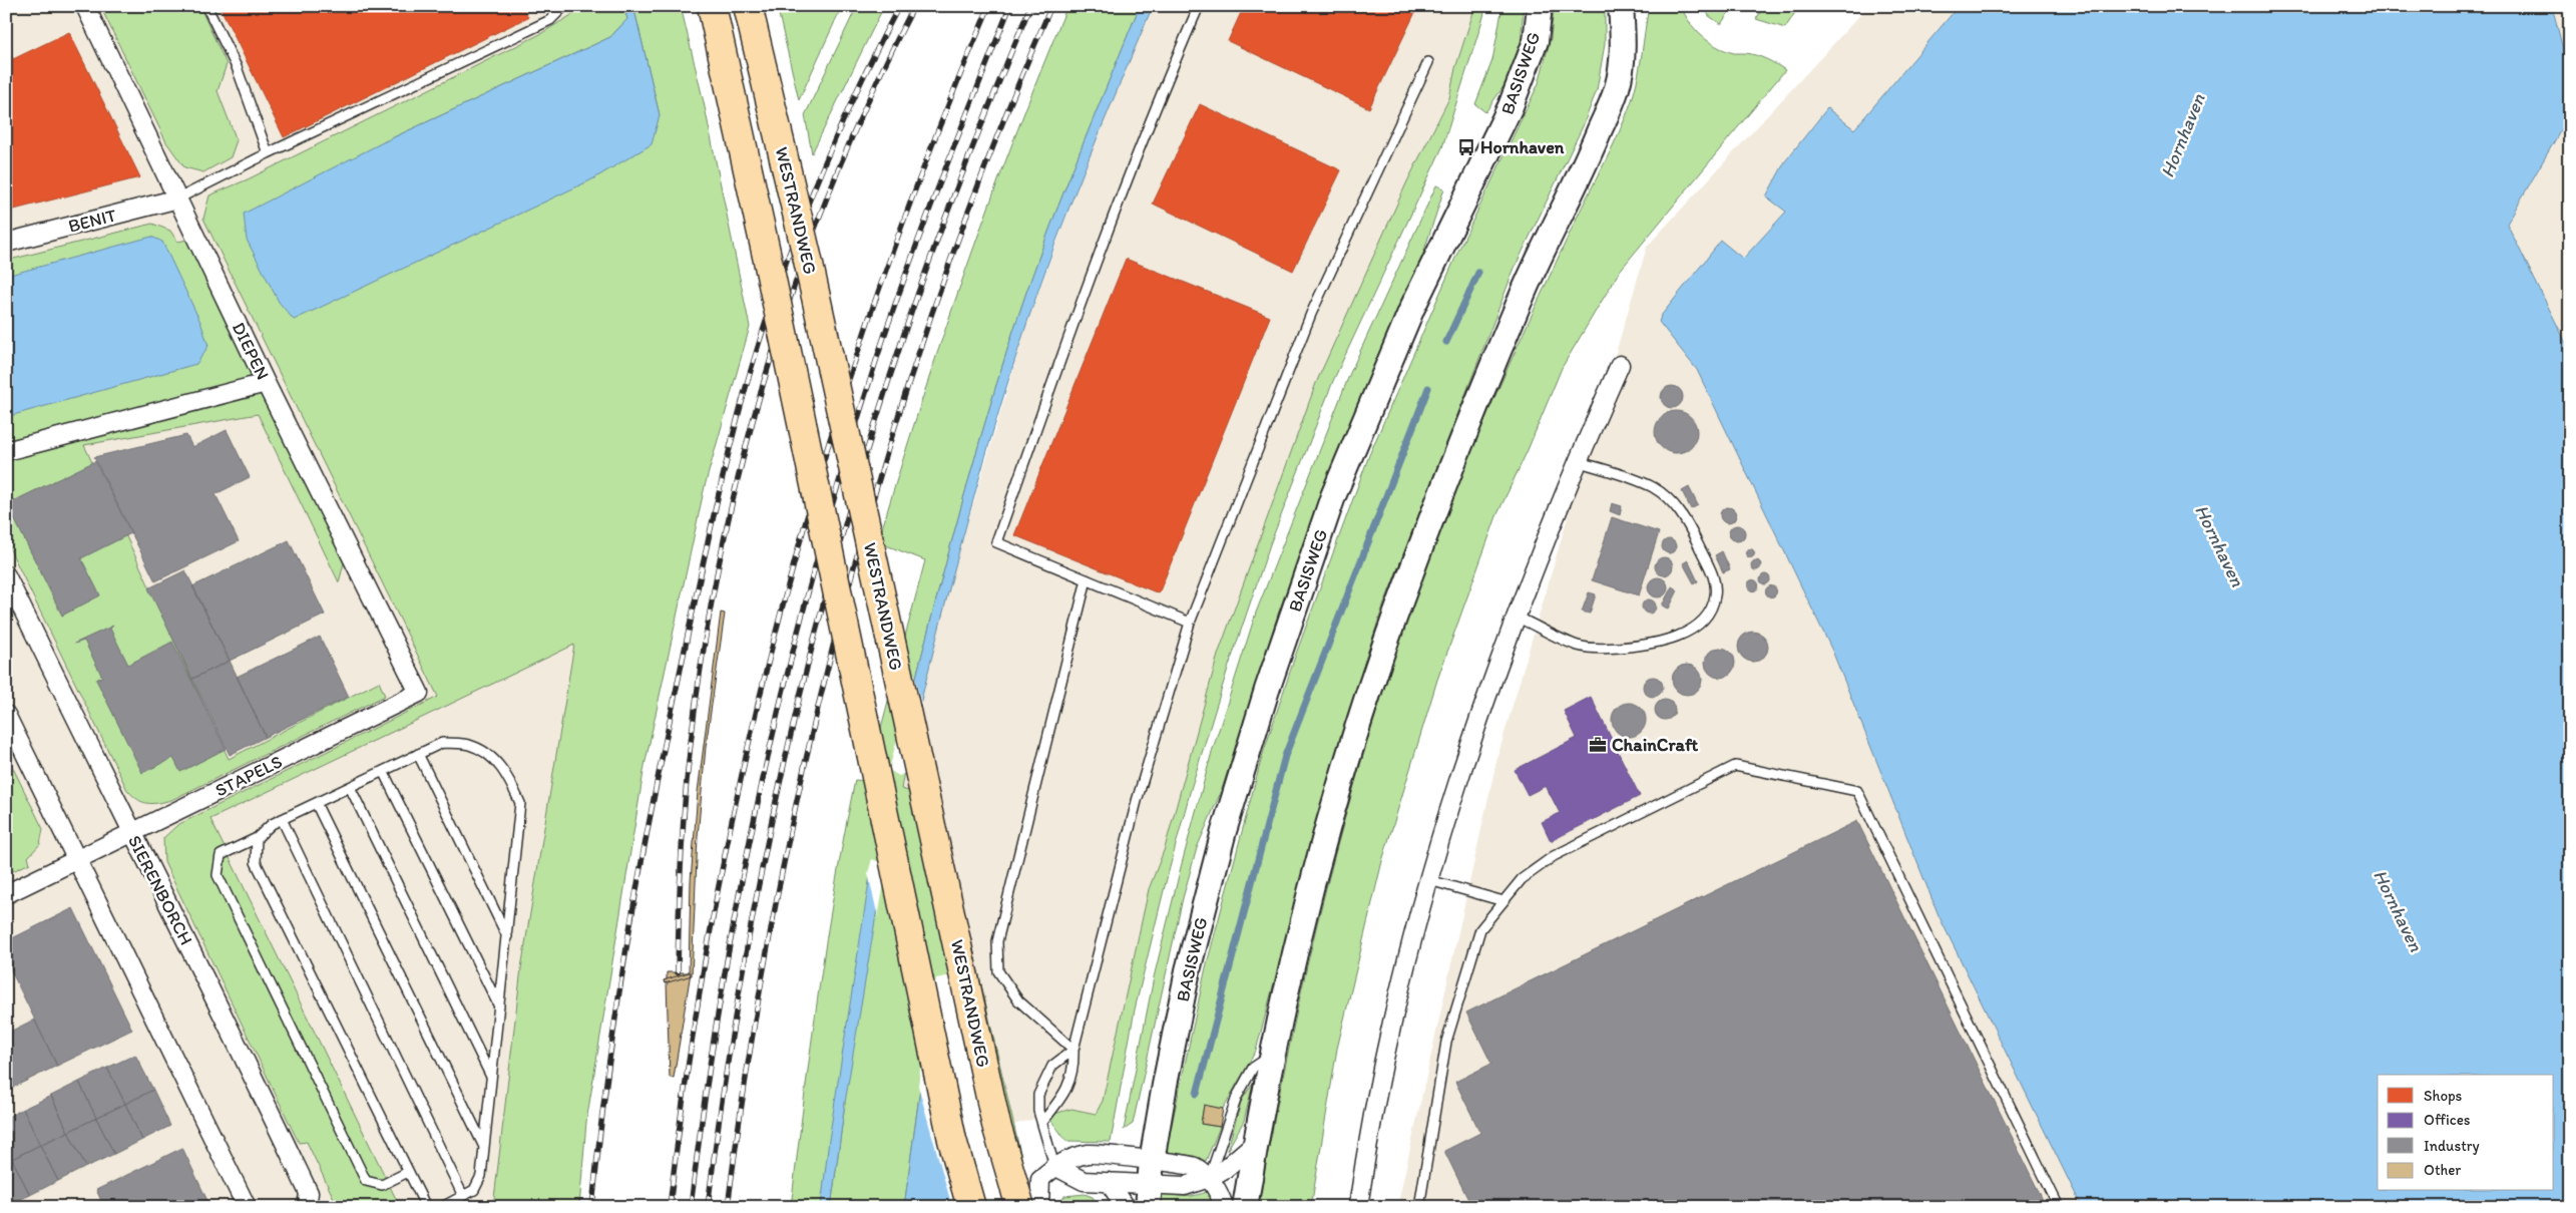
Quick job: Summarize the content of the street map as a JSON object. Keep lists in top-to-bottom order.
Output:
{
  "streets": {
    "highway": ["WESTRANDWEG"],
    "main road": ["BASISWEG"],
    "street": [
      "BENIT",
      "DIEPEN",
      "STAPELS",
      "SIERENBORCH"
    ]
  },
  "crossings": [
    ["BENIT", "DIEPEN"],
    ["DIEPEN", "STAPELS"],
    ["STAPELS", "SIERENBORCH"]
  ],
  "water": ["Hornhaven"],
  "places": {
    "bus stop": ["Hornhaven"],
    "office": ["ChainCraft"]
  },
  "legend": [
    "Shops",
    "Offices",
    "Industry",
    "Other"
  ]
}
